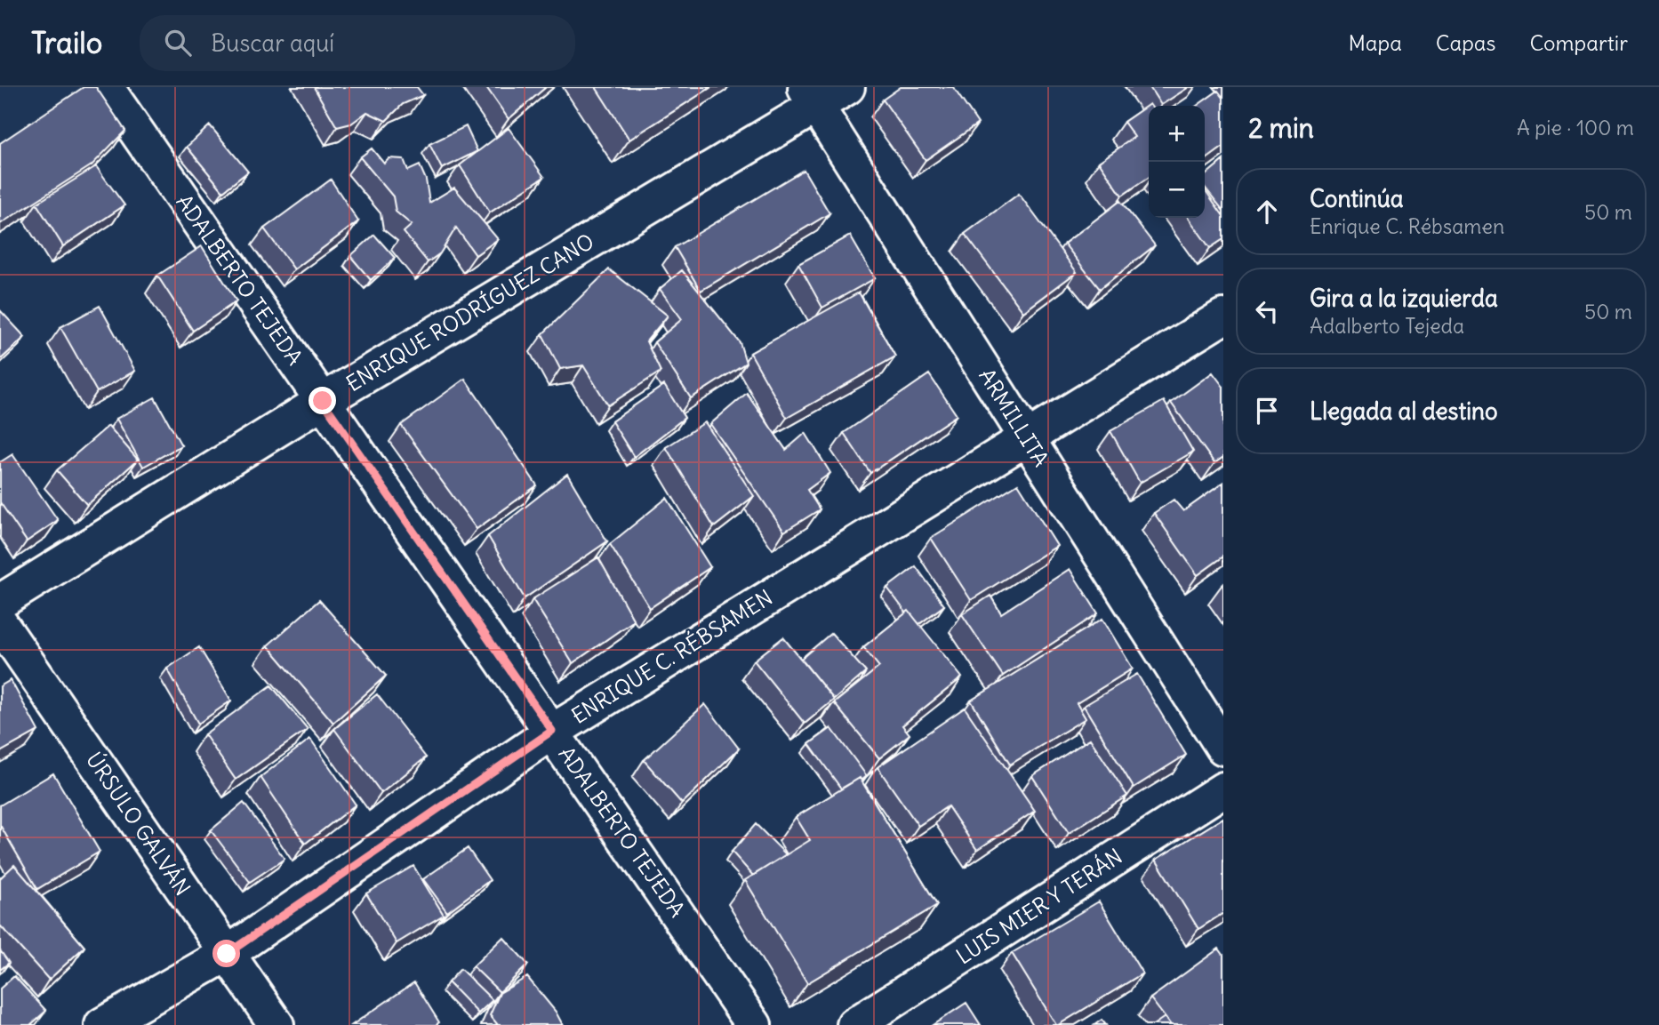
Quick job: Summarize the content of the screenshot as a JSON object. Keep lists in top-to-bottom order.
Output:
{
  "streets": {
    "street": [
      "ADALBERTO TEJEDA",
      "ENRIQUE RODRÍGUEZ CANO",
      "ARMILLITA",
      "ENRIQUE C. RÉBSAMEN",
      "ÚRSULO GALVÁN",
      "LUIS MIER Y TERÁN"
    ]
  },
  "crossings": [
    ["ADALBERTO TEJEDA", "ENRIQUE RODRÍGUEZ CANO"],
    ["ADALBERTO TEJEDA", "ENRIQUE C. RÉBSAMEN"],
    ["ENRIQUE RODRÍGUEZ CANO", "ARMILLITA"],
    ["ARMILLITA", "ENRIQUE C. RÉBSAMEN"],
    ["ENRIQUE C. RÉBSAMEN", "ÚRSULO GALVÁN"]
  ],
  "page": {
    "header": "Trailo",
    "search": "Buscar aquí",
    "nav": ["Mapa", "Capas", "Compartir"],
    "heading": ["2 min", "A pie · 100 m"],
    "map_buttons": ["+", "−"],
    "list": [
      ["Continúa", "Enrique C. Rébsamen", "50 m"],
      ["Gira a la izquierda", "Adalberto Tejeda", "50 m"],
      "Llegada al destino"
    ]
  }
}
